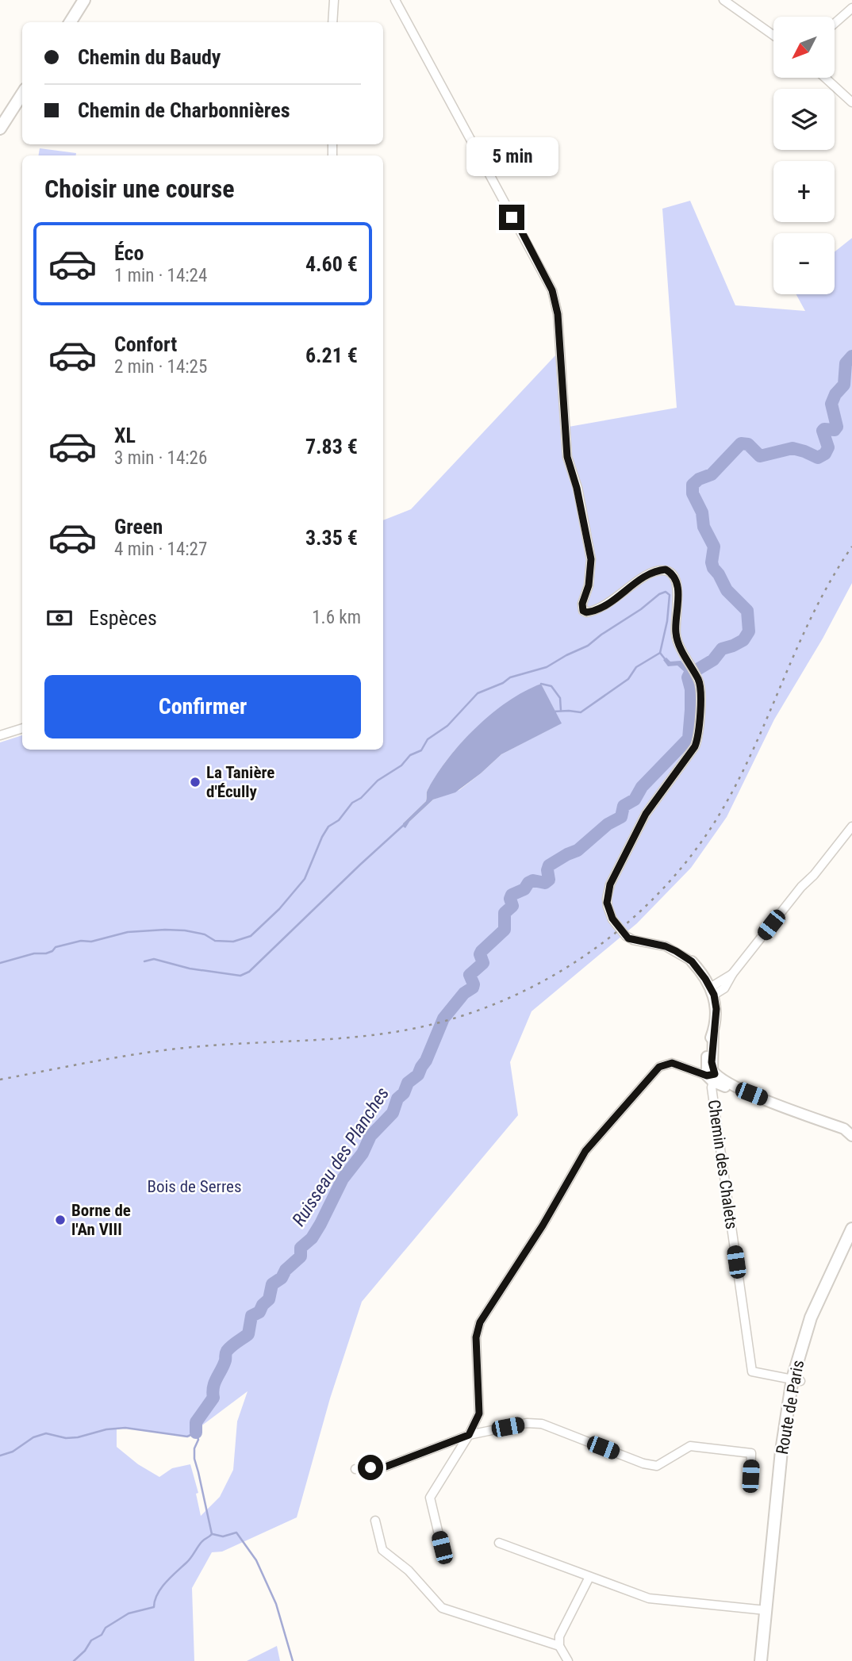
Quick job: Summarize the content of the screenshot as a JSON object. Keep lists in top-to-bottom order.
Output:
{
  "streets": {
    "main road": ["Route de Paris"],
    "street": ["Chemin des Chalets"]
  },
  "crossings": [
    ["Chemin des Chalets", "Route de Paris"]
  ],
  "water": ["Ruisseau des Planches"],
  "parks": ["Bois de Serres"],
  "places": ["La Tanière d'Écully", "Borne de l'An VIII"],
  "north": "bottom left",
  "page": {
    "map_buttons": ["+", "−"],
    "banner": ["Chemin du Baudy", "Chemin de Charbonnières"],
    "bubble": "5 min",
    "heading": "Choisir une course",
    "list": [
      {
        "name": "Éco",
        "note": "1 min · 14:24",
        "value": "4.60 €"
      },
      {
        "name": "Confort",
        "note": "2 min · 14:25",
        "value": "6.21 €"
      },
      {
        "name": "XL",
        "note": "3 min · 14:26",
        "value": "7.83 €"
      },
      {
        "name": "Green",
        "note": "4 min · 14:27",
        "value": "3.35 €"
      }
    ],
    "pay": ["Espèces", "1.6 km"],
    "buttons": "Confirmer"
  }
}
